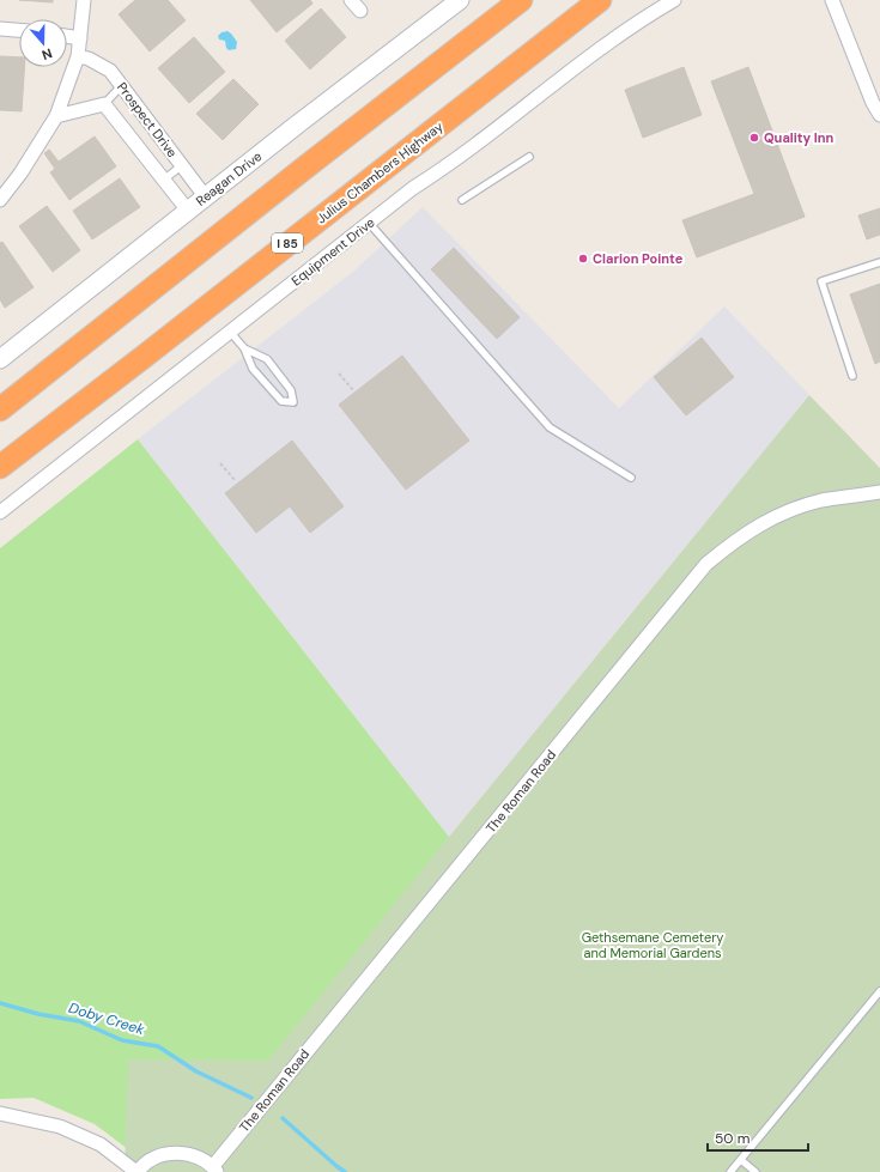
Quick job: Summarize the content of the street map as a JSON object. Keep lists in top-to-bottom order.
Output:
{
  "streets": {
    "highway": ["Julius Chambers Highway", "I 85"],
    "street": [
      "Prospect Drive",
      "Reagan Drive",
      "Equipment Drive",
      "The Roman Road"
    ]
  },
  "crossings": [
    ["Prospect Drive", "Reagan Drive"]
  ],
  "water": ["Doby Creek"],
  "parks": ["Gethsemane Cemetery and Memorial Gardens"],
  "places": ["Quality Inn", "Clarion Pointe"],
  "scale_bar": "50 m",
  "north": "bottom"
}
